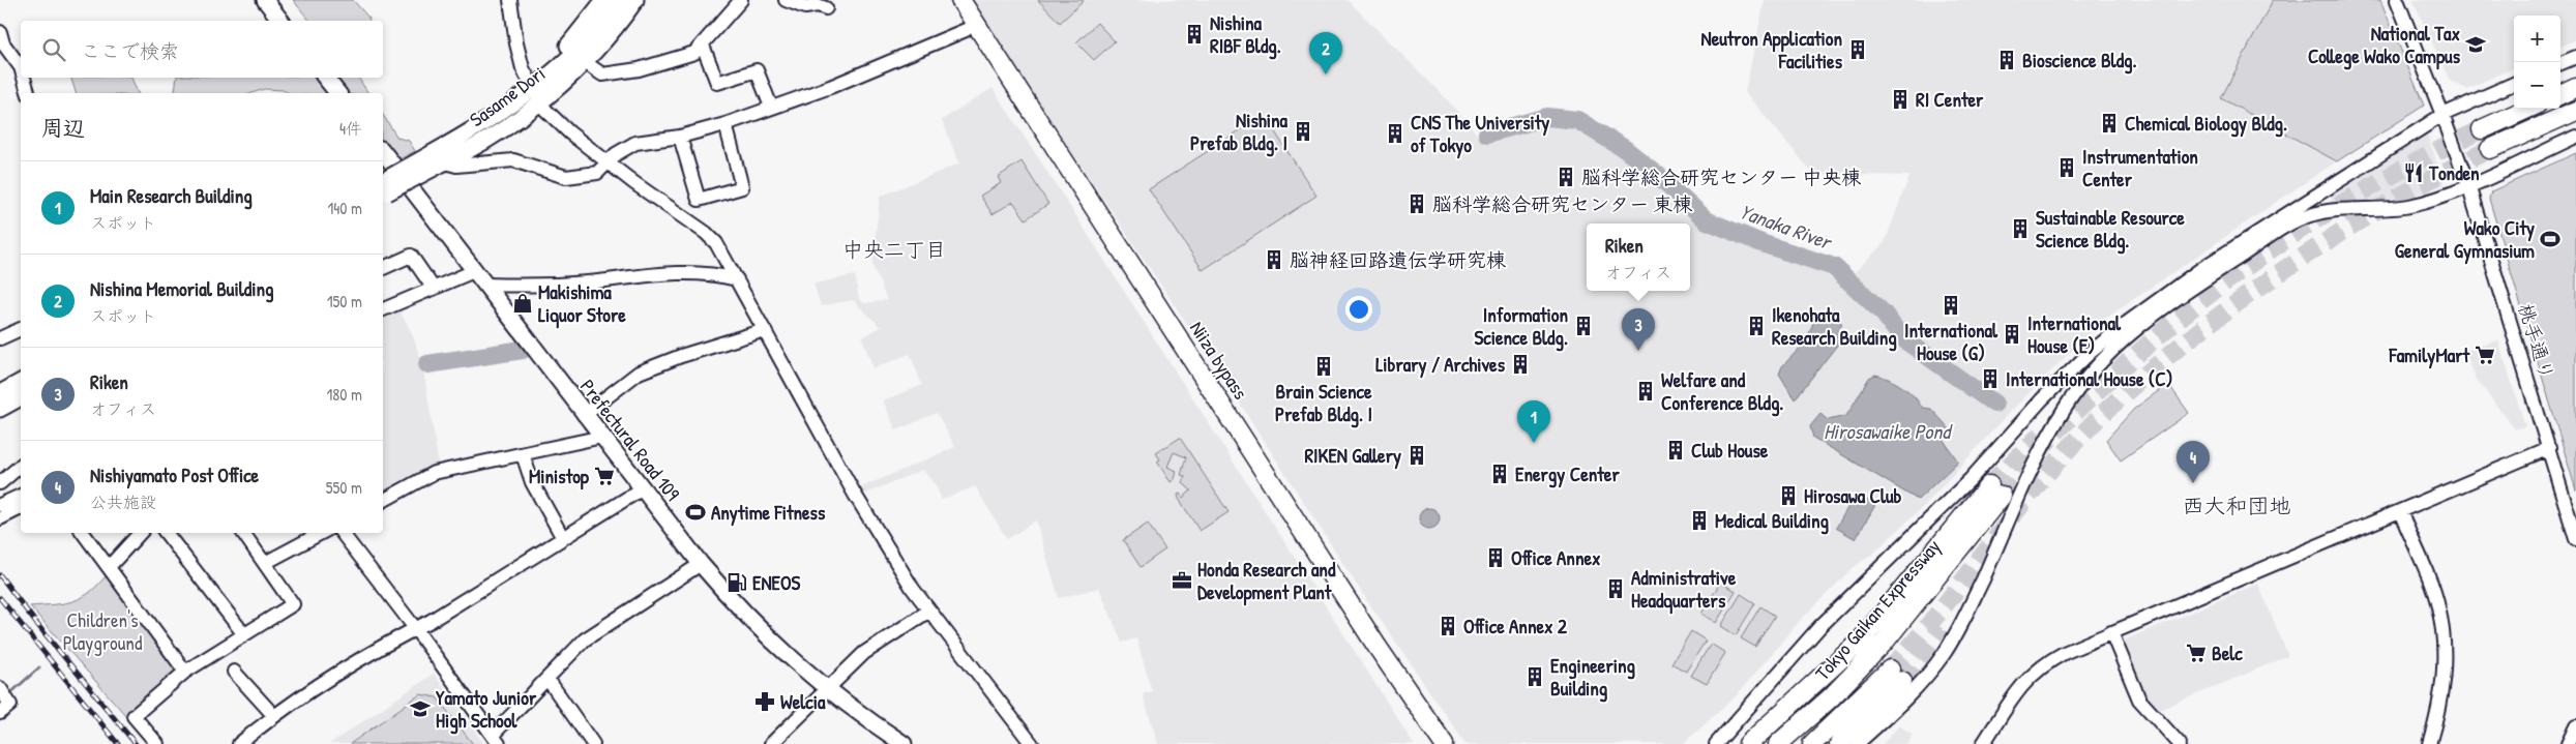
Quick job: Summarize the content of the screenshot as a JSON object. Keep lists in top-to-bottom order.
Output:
{
  "streets": {
    "highway": ["Niiza bypass", "Tokyo Gaikan Expressway"],
    "main road": ["Sasame Dori", "Prefectural Road 109"],
    "street": ["桃手通り"]
  },
  "districts": ["中央二丁目", "西大和団地"],
  "water": ["Yanaka River", "Hirosawaike Pond"],
  "parks": ["Children's Playground"],
  "places": {
    "building": [
      "Nishina RIBF Bldg.",
      "Neutron Application Facilities",
      "Bioscience Bldg.",
      "RI Center",
      "Chemical Biology Bldg.",
      "Nishina Prefab Bldg. I",
      "CNS The University of Tokyo",
      "Instrumentation Center",
      "脳科学総合研究センター 中央棟",
      "脳科学総合研究センター 東棟",
      "Sustainable Resource Science Bldg.",
      "脳神経回路遺伝学研究棟",
      "International House (G)",
      "Information Science Bldg.",
      "Ikenohata Research Building",
      "International House (E)",
      "Library / Archives",
      "Brain Science Prefab Bldg. I",
      "International House (C)",
      "Welfare and Conference Bldg.",
      "Club House",
      "RIKEN Gallery",
      "Energy Center",
      "Hirosawa Club",
      "Medical Building",
      "Office Annex",
      "Administrative Headquarters",
      "Office Annex 2",
      "Engineering Building"
    ],
    "school or university": ["National Tax College Wako Campus", "Yamato Junior High School"],
    "restaurant": ["Tonden"],
    "sports": ["Wako City General Gymnasium", "Anytime Fitness"],
    "shop": ["Makishima Liquor Store"],
    "supermarket": ["FamilyMart", "Ministop", "Belc"],
    "office": ["Honda Research and Development Plant"],
    "fuel station": ["ENEOS"],
    "pharmacy": ["Welcia"]
  },
  "page": {
    "map_buttons": ["+", "−"],
    "search": "ここで検索",
    "pins": [
      "2",
      "3",
      "1",
      "4"
    ],
    "heading": ["周辺", "4件"],
    "list": [
      {
        "mark": "1",
        "name": "Main Research Building",
        "note": "スポット",
        "value": "140 m"
      },
      {
        "mark": "2",
        "name": "Nishina Memorial Building",
        "note": "スポット",
        "value": "150 m"
      },
      {
        "mark": "3",
        "name": "Riken",
        "note": "オフィス",
        "value": "180 m"
      },
      {
        "mark": "4",
        "name": "Nishiyamato Post Office",
        "note": "公共施設",
        "value": "550 m"
      }
    ],
    "popup": ["Riken", "オフィス"]
  }
}
